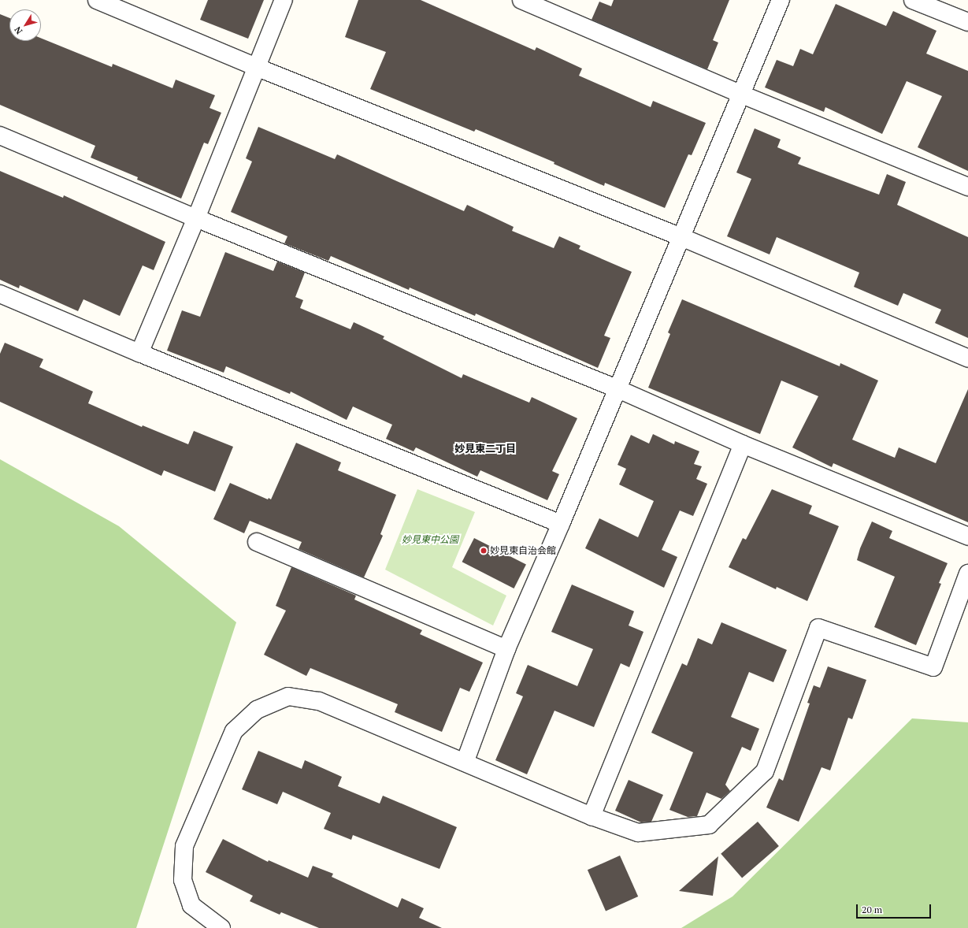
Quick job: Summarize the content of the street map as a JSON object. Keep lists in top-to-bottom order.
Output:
{
  "districts": ["妙見東二丁目"],
  "parks": ["妙見東中公園"],
  "places": ["妙見東自治会館"],
  "scale_bar": "20 m",
  "north": "bottom left"
}
